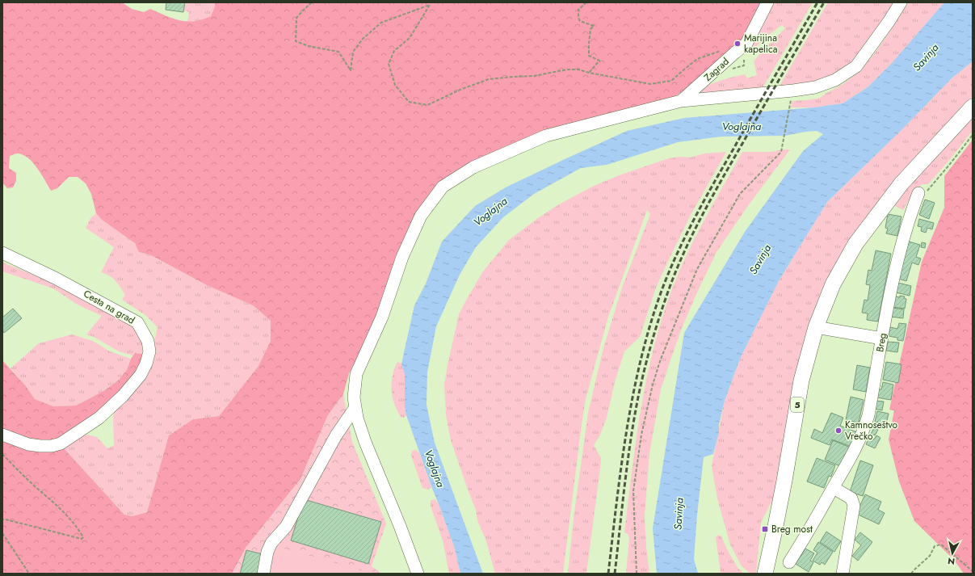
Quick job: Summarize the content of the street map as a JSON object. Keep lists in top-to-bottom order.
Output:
{
  "streets": {
    "main road": ["5"],
    "street": ["Zagrad", "Cesta na grad", "Breg"]
  },
  "water": ["Savinja", "Voglajna"],
  "places": {
    "other": ["Marijina kapelica", "Kamnoseštvo Vrečko"],
    "transit": ["Breg most"]
  },
  "north": "bottom"
}
